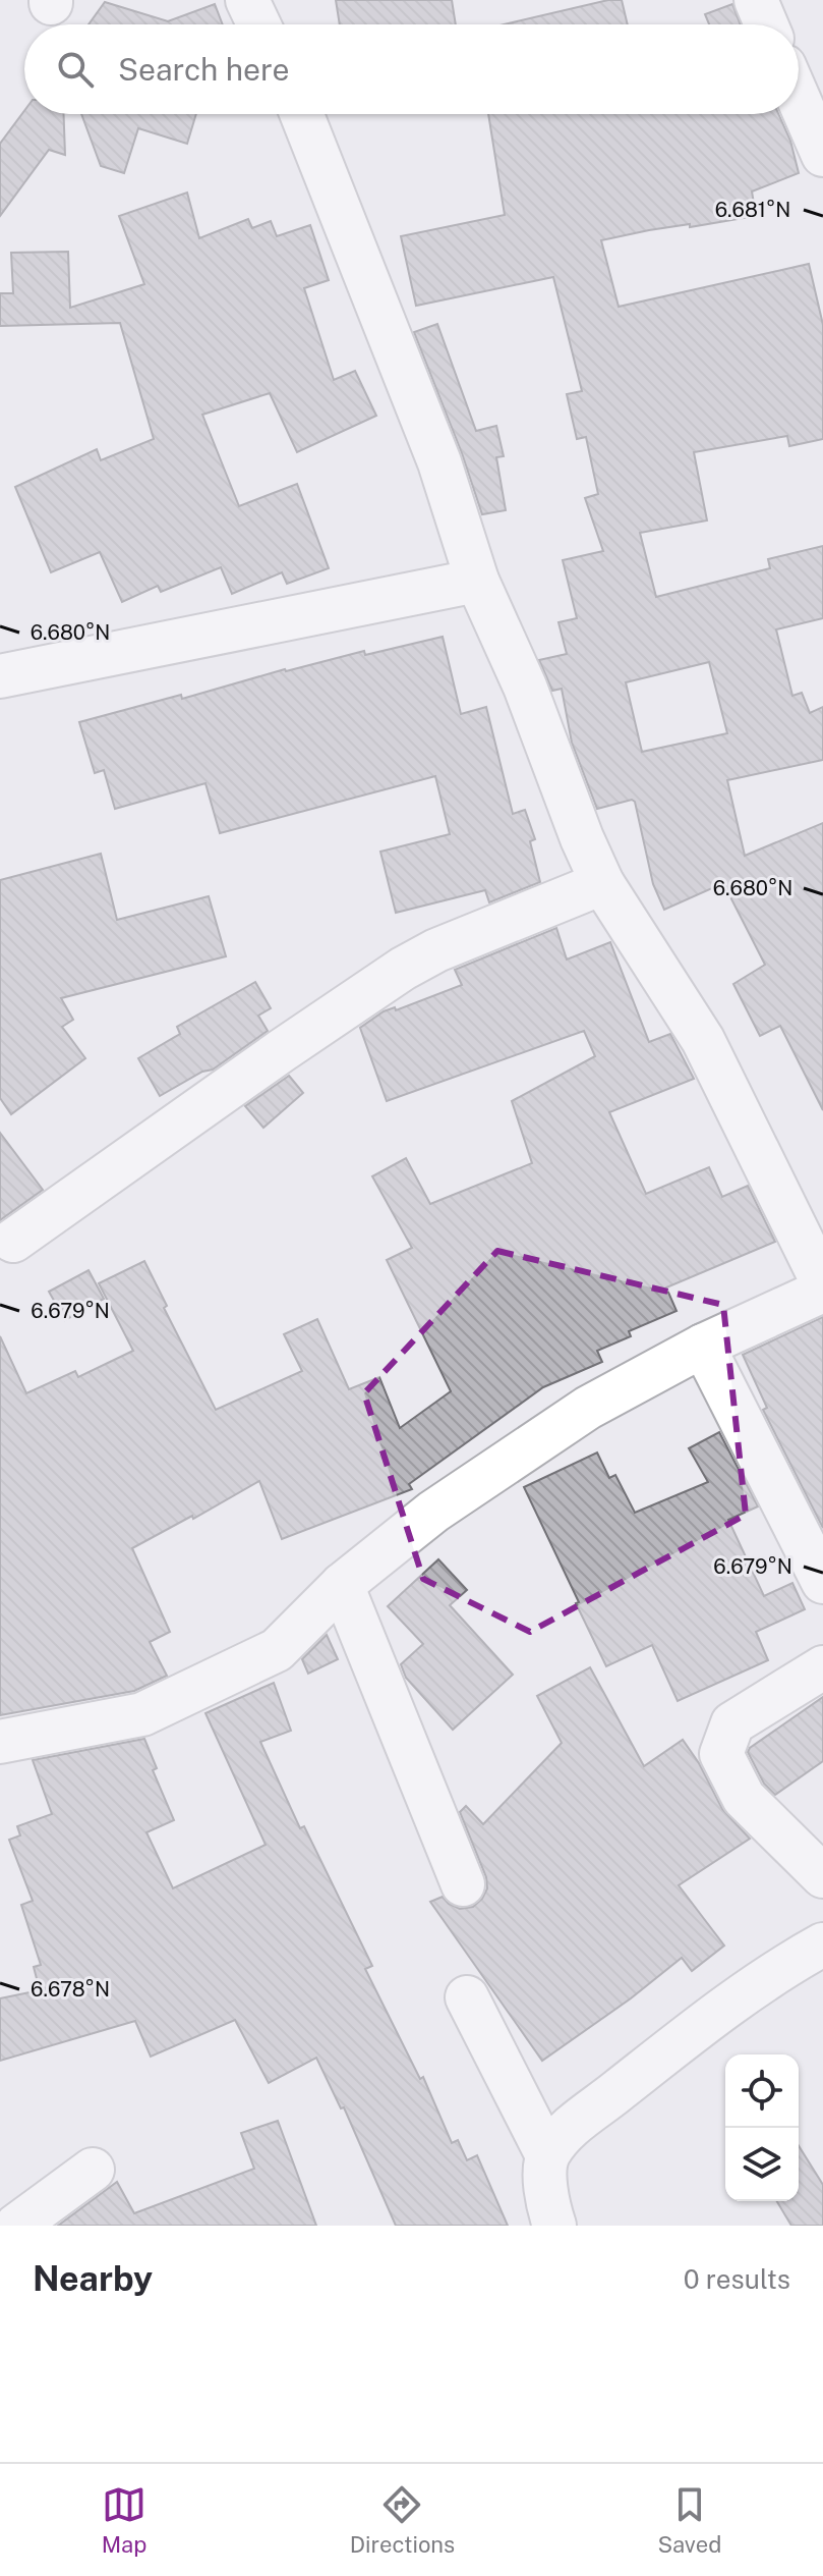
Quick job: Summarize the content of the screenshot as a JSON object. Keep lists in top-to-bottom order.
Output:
{
  "page": {
    "search": "Search here",
    "heading": ["Nearby", "0 results"],
    "nav": ["Map", "Directions", "Saved"]
  },
  "coordinates": [
    "6.681°N",
    "6.680°N",
    "6.679°N",
    "6.678°N"
  ]
}
